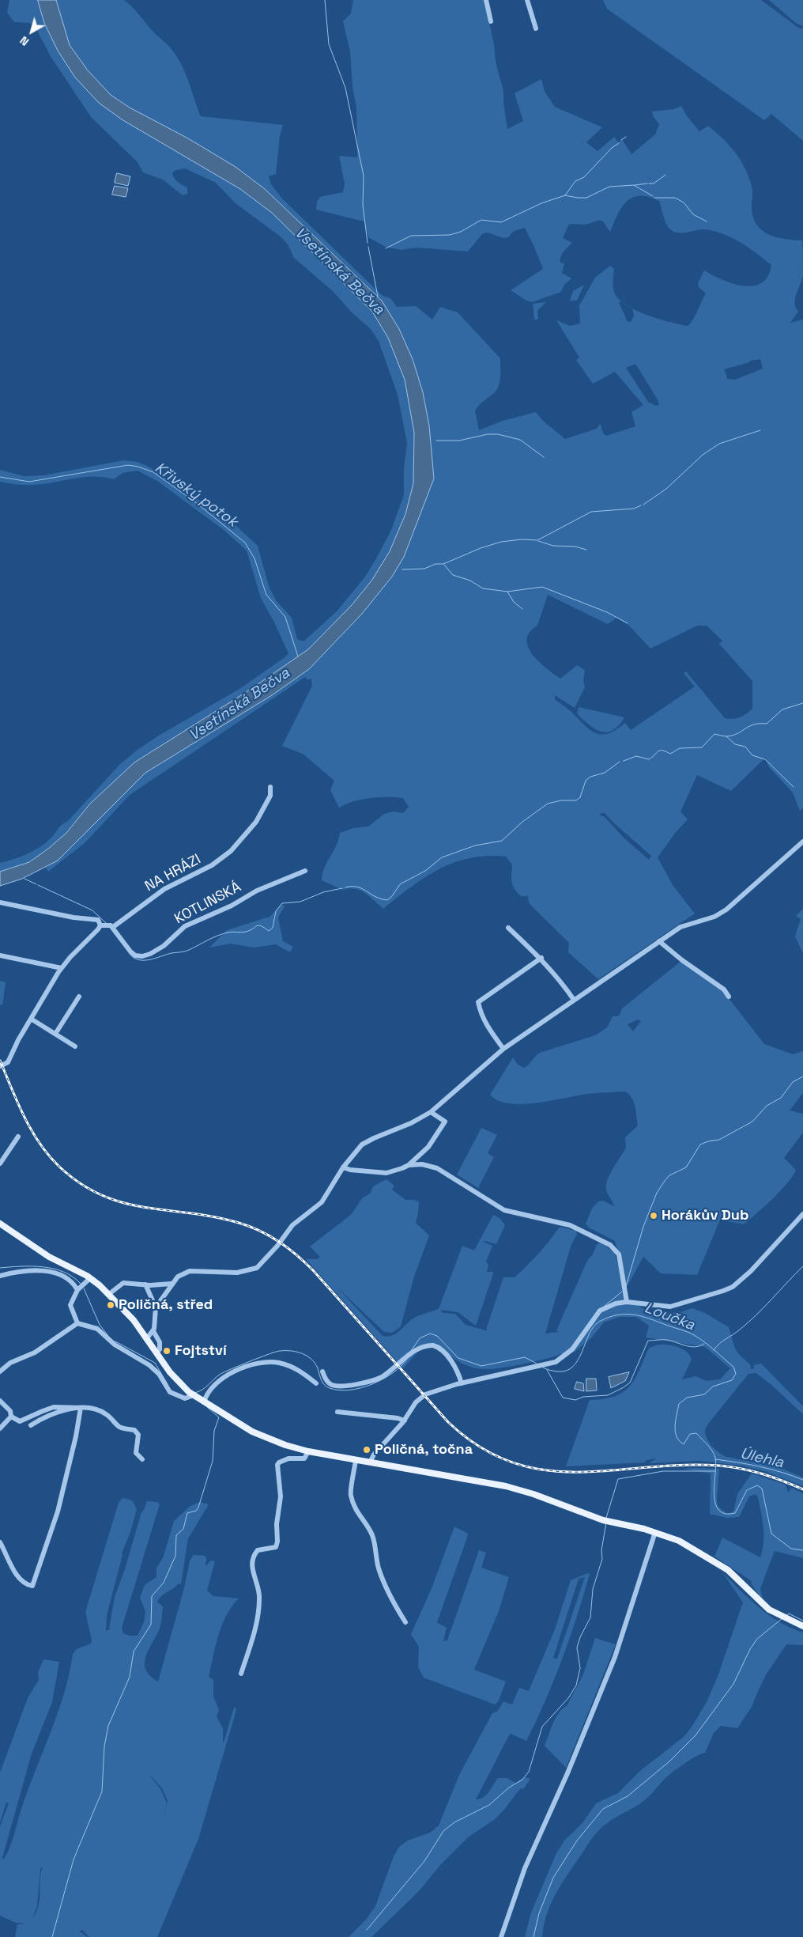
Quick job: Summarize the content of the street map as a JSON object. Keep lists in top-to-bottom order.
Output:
{
  "streets": {
    "street": ["NA HRÁZI", "KOTLINSKÁ"]
  },
  "crossings": [
    ["NA HRÁZI", "KOTLINSKÁ"]
  ],
  "water": [
    "Vsetínská Bečva",
    "Křivský potok",
    "Loučka",
    "Úlehla"
  ],
  "places": [
    "Horákův Dub",
    "Poličná, střed",
    "Fojtství",
    "Poličná, točna"
  ],
  "north": "bottom left"
}
